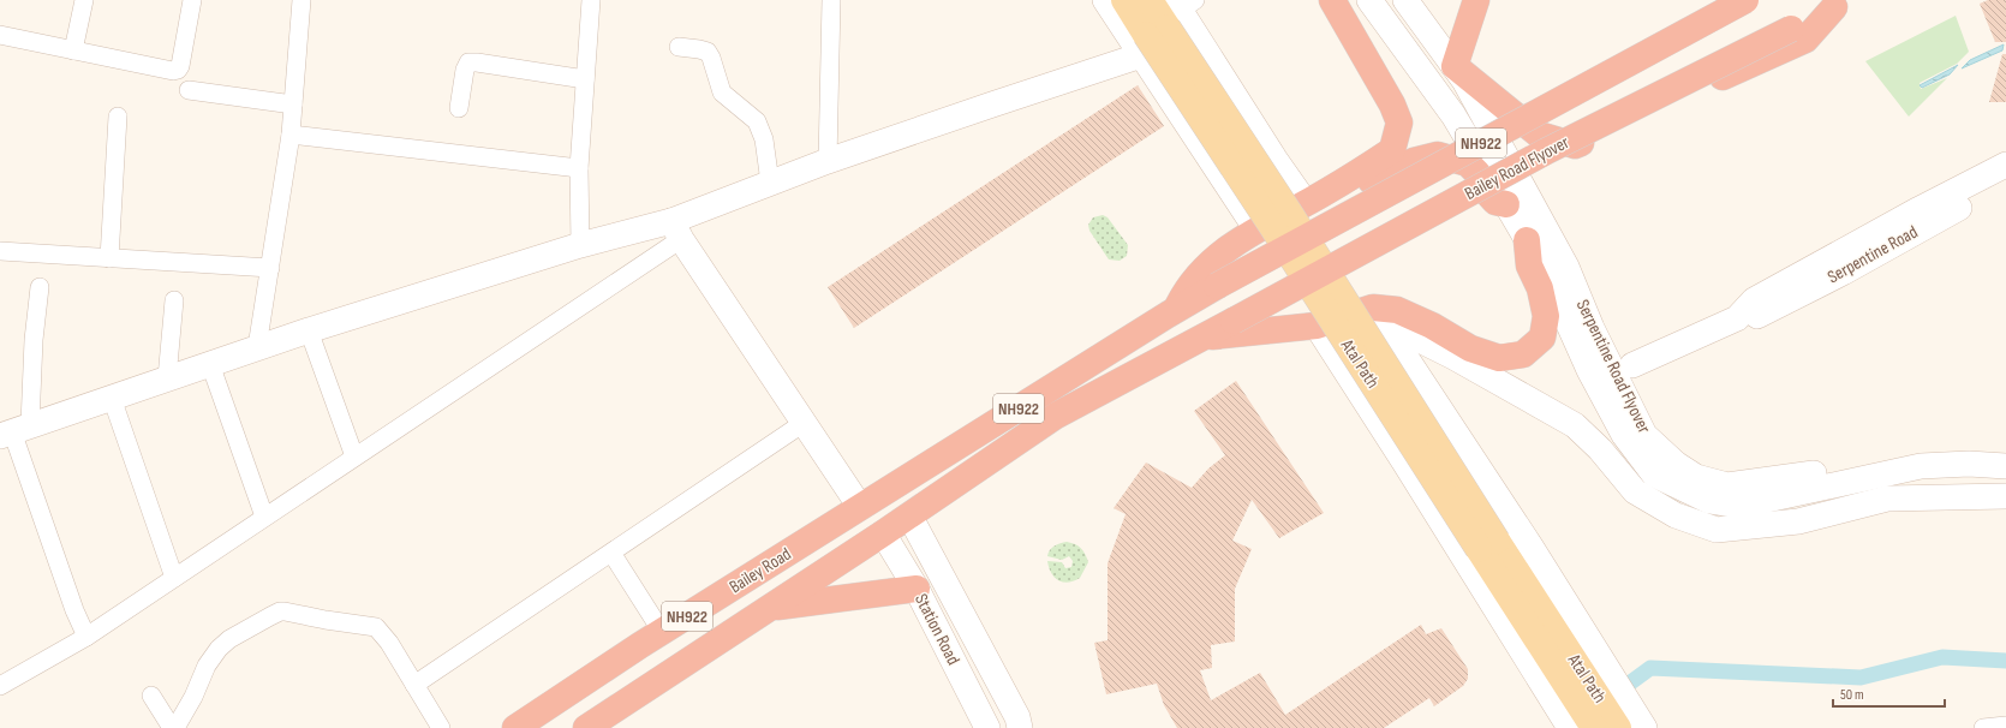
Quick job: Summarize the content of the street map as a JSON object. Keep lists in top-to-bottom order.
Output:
{
  "streets": {
    "highway": ["NH922", "Bailey Road Flyover", "Bailey Road"],
    "main road": ["Atal Path"],
    "street": ["Serpentine Road", "Serpentine Road Flyover", "Station Road"]
  },
  "crossings": [
    ["NH922", "Bailey Road Flyover"],
    ["NH922", "Bailey Road"],
    ["NH922", "Station Road"],
    ["Bailey Road", "Station Road"]
  ],
  "scale_bar": "50 m"
}
